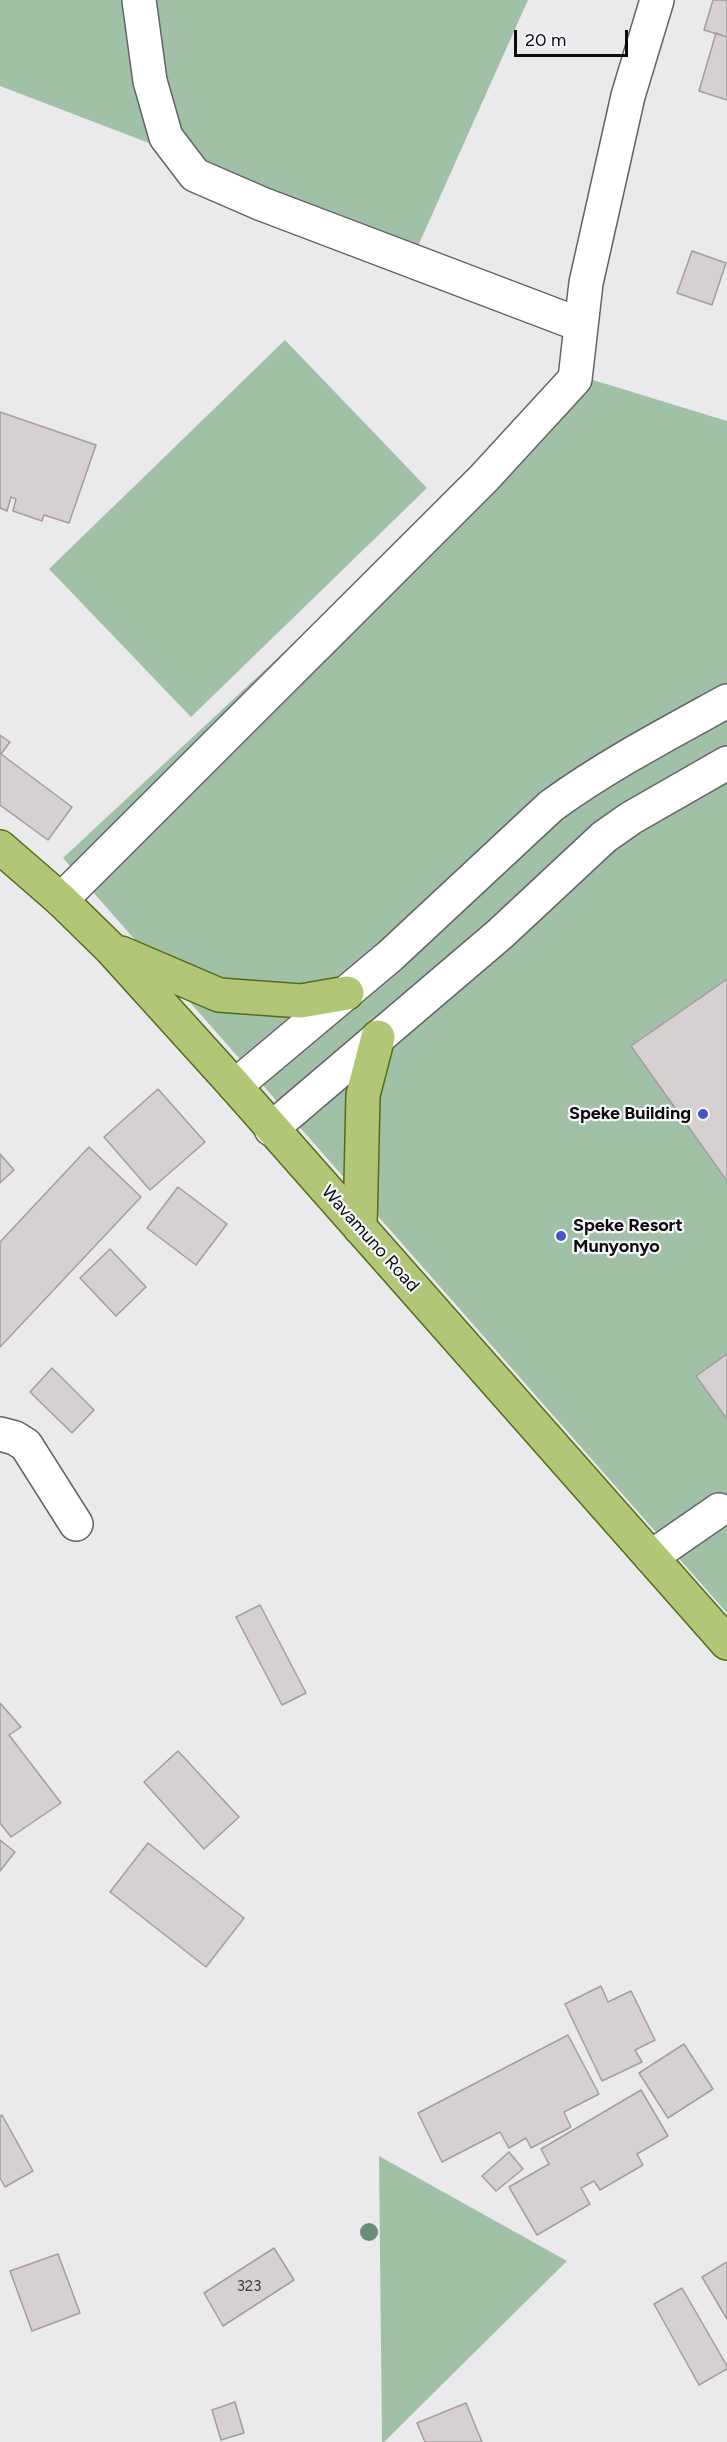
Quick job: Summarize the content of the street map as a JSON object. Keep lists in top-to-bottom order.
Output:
{
  "streets": {
    "main road": ["Wavamuno Road"]
  },
  "places": ["Speke Building", "Speke Resort Munyonyo"],
  "house_numbers": ["323"],
  "scale_bar": "20 m"
}
